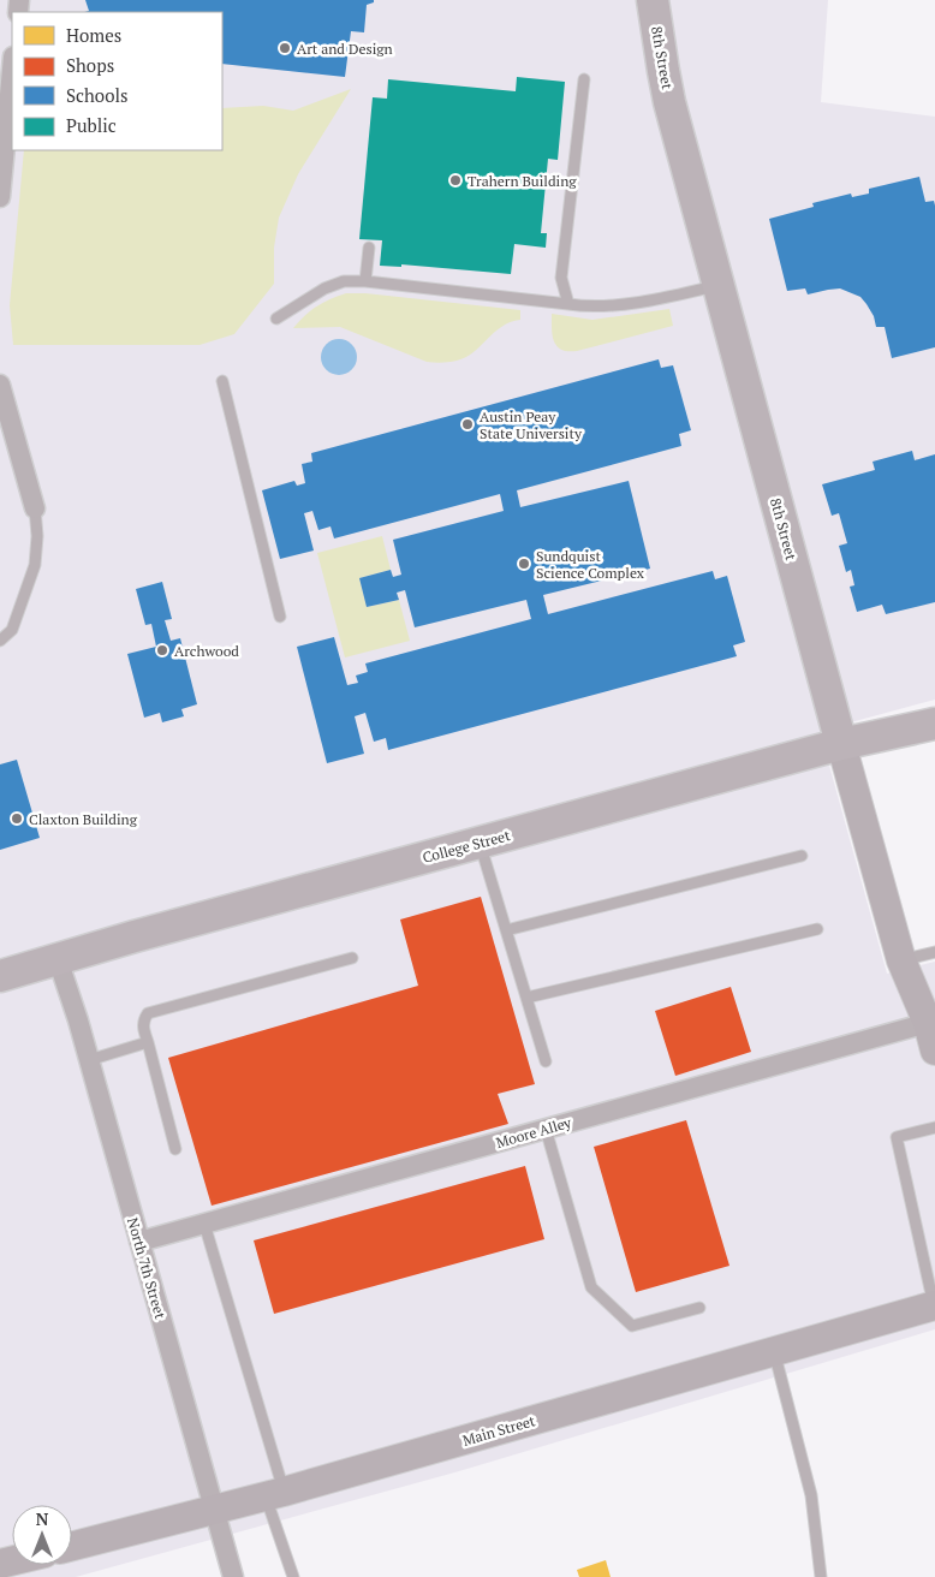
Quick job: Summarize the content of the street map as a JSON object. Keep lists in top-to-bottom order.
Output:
{
  "streets": {
    "main road": ["8th Street", "College Street"],
    "street": ["Moore Alley", "North 7th Street", "Main Street"]
  },
  "crossings": [
    ["8th Street", "College Street"],
    ["8th Street", "Moore Alley"],
    ["College Street", "North 7th Street"],
    ["Moore Alley", "North 7th Street"],
    ["North 7th Street", "Main Street"]
  ],
  "places": [
    "Art and Design",
    "Trahern Building",
    "Austin Peay State University",
    "Sundquist Science Complex",
    "Archwood",
    "Claxton Building"
  ],
  "legend": [
    "Homes",
    "Shops",
    "Schools",
    "Public"
  ],
  "north": "top"
}
